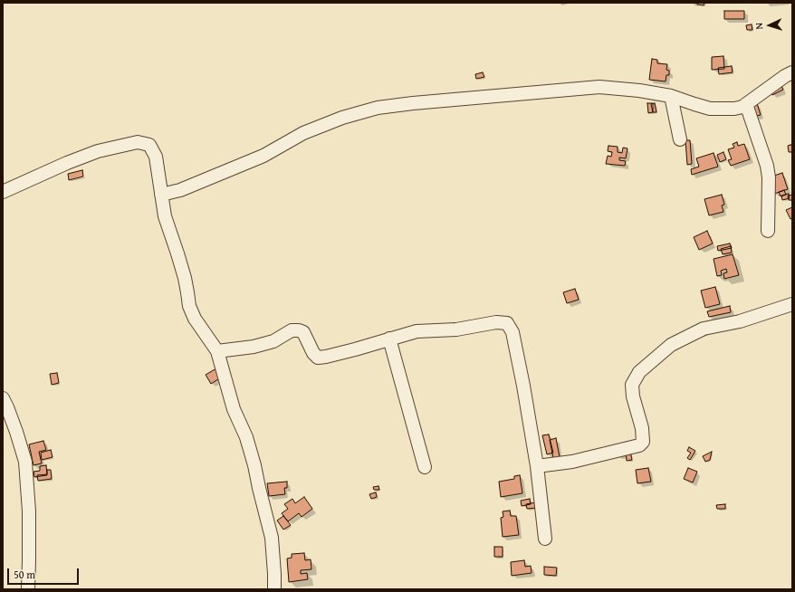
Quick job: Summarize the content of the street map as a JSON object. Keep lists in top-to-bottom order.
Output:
{
  "scale_bar": "50 m",
  "north": "left"
}
